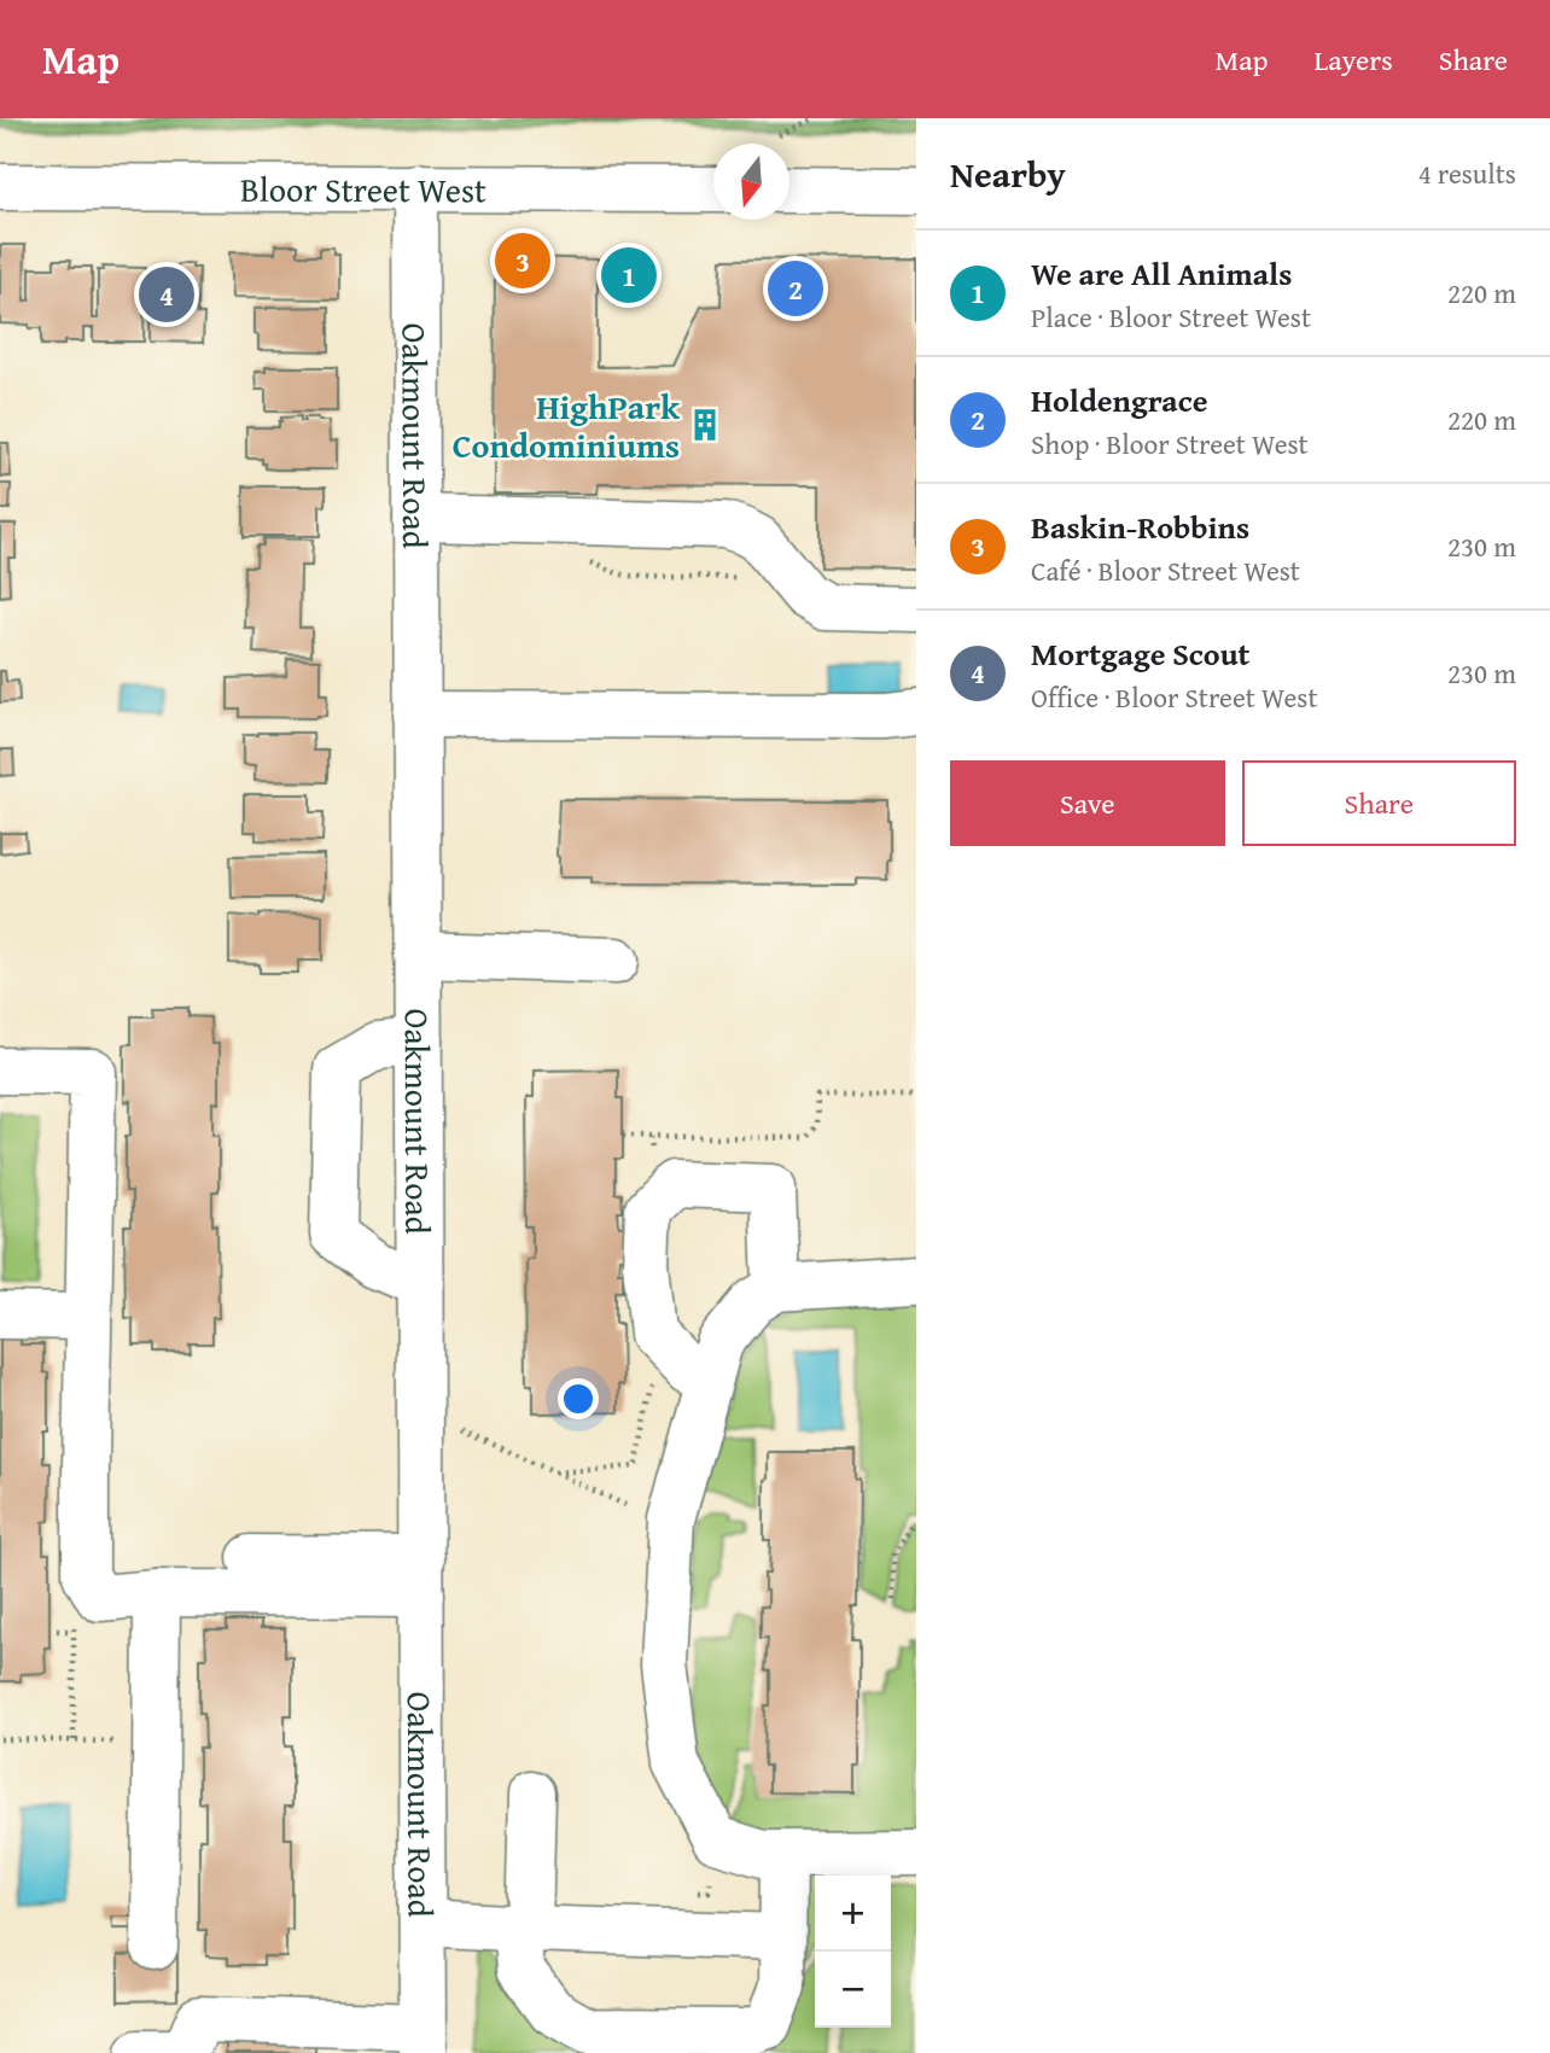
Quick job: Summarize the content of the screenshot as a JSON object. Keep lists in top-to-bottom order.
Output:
{
  "streets": {
    "street": ["Bloor Street West", "Oakmount Road"]
  },
  "crossings": [
    ["Bloor Street West", "Oakmount Road"]
  ],
  "places": {
    "building": ["HighPark Condominiums"]
  },
  "north": "bottom",
  "page": {
    "header": "Map",
    "nav": ["Map", "Layers", "Share"],
    "heading": ["Nearby", "4 results"],
    "pins": [
      "3",
      "1",
      "2",
      "4"
    ],
    "list": [
      {
        "mark": "1",
        "name": "We are All Animals",
        "note": "Place · Bloor Street West",
        "value": "220 m"
      },
      {
        "mark": "2",
        "name": "Holdengrace",
        "note": "Shop · Bloor Street West",
        "value": "220 m"
      },
      {
        "mark": "3",
        "name": "Baskin-Robbins",
        "note": "Café · Bloor Street West",
        "value": "230 m"
      },
      {
        "mark": "4",
        "name": "Mortgage Scout",
        "note": "Office · Bloor Street West",
        "value": "230 m"
      }
    ],
    "buttons": ["Save", "Share"],
    "map_buttons": ["+", "−"]
  }
}
